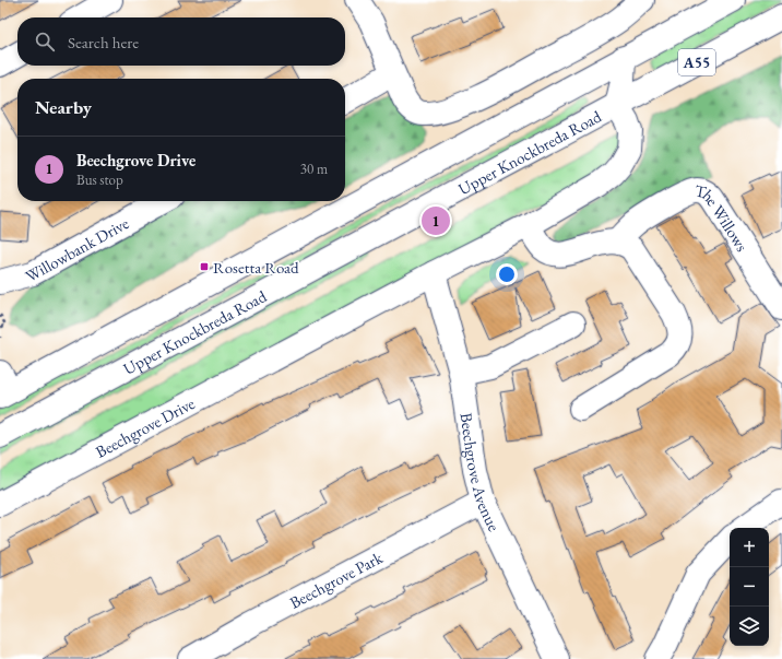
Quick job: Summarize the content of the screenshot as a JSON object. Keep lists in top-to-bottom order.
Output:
{
  "streets": {
    "main road": [
      "A55",
      "Upper Knockbreda Road",
      "The Willows",
      "Willowbank Drive",
      "Beechgrove Drive",
      "Beechgrove Avenue",
      "Beechgrove Park"
    ]
  },
  "crossings": [
    ["Upper Knockbreda Road", "Beechgrove Drive"],
    ["Beechgrove Drive", "Beechgrove Avenue"],
    ["Beechgrove Avenue", "Beechgrove Park"]
  ],
  "places": {
    "transit": ["Rosetta Road"]
  },
  "page": {
    "search": "Search here",
    "heading": "Nearby",
    "list": [
      {
        "mark": "1",
        "name": "Beechgrove Drive",
        "note": "Bus stop",
        "value": "30 m"
      }
    ],
    "pins": "1",
    "map_buttons": ["+", "−"]
  }
}
